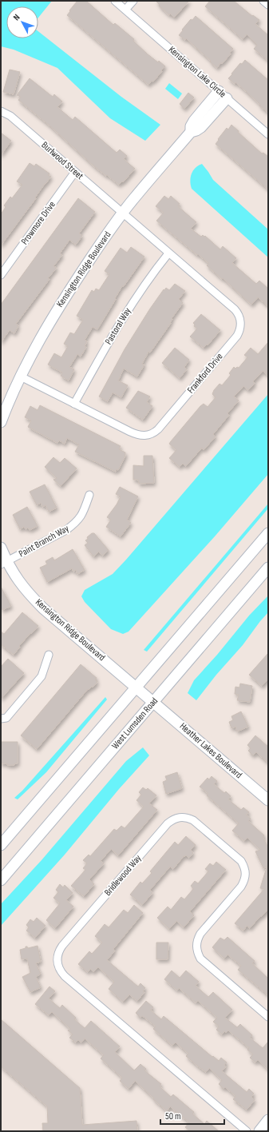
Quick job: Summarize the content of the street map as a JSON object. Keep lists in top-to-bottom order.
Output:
{
  "streets": {
    "main road": ["Kensington Ridge Boulevard", "West Lumsden Road", "Heather Lakes Boulevard"],
    "street": [
      "Kensington Lake Circle",
      "Burlwood Street",
      "Prowmore Drive",
      "Pastoral Way",
      "Frankford Drive",
      "Paint Branch Way",
      "Bridlewood Way"
    ]
  },
  "crossings": [
    ["Kensington Lake Circle", "Kensington Ridge Boulevard"],
    ["Burlwood Street", "Prowmore Drive"],
    ["Burlwood Street", "Kensington Ridge Boulevard"],
    ["Burlwood Street", "Frankford Drive"],
    ["Kensington Ridge Boulevard", "Frankford Drive"],
    ["Kensington Ridge Boulevard", "Paint Branch Way"],
    ["Kensington Ridge Boulevard", "West Lumsden Road"],
    ["Kensington Ridge Boulevard", "Heather Lakes Boulevard"],
    ["Pastoral Way", "Frankford Drive"],
    ["West Lumsden Road", "Heather Lakes Boulevard"]
  ],
  "scale_bar": "50 m",
  "north": "top left"
}
